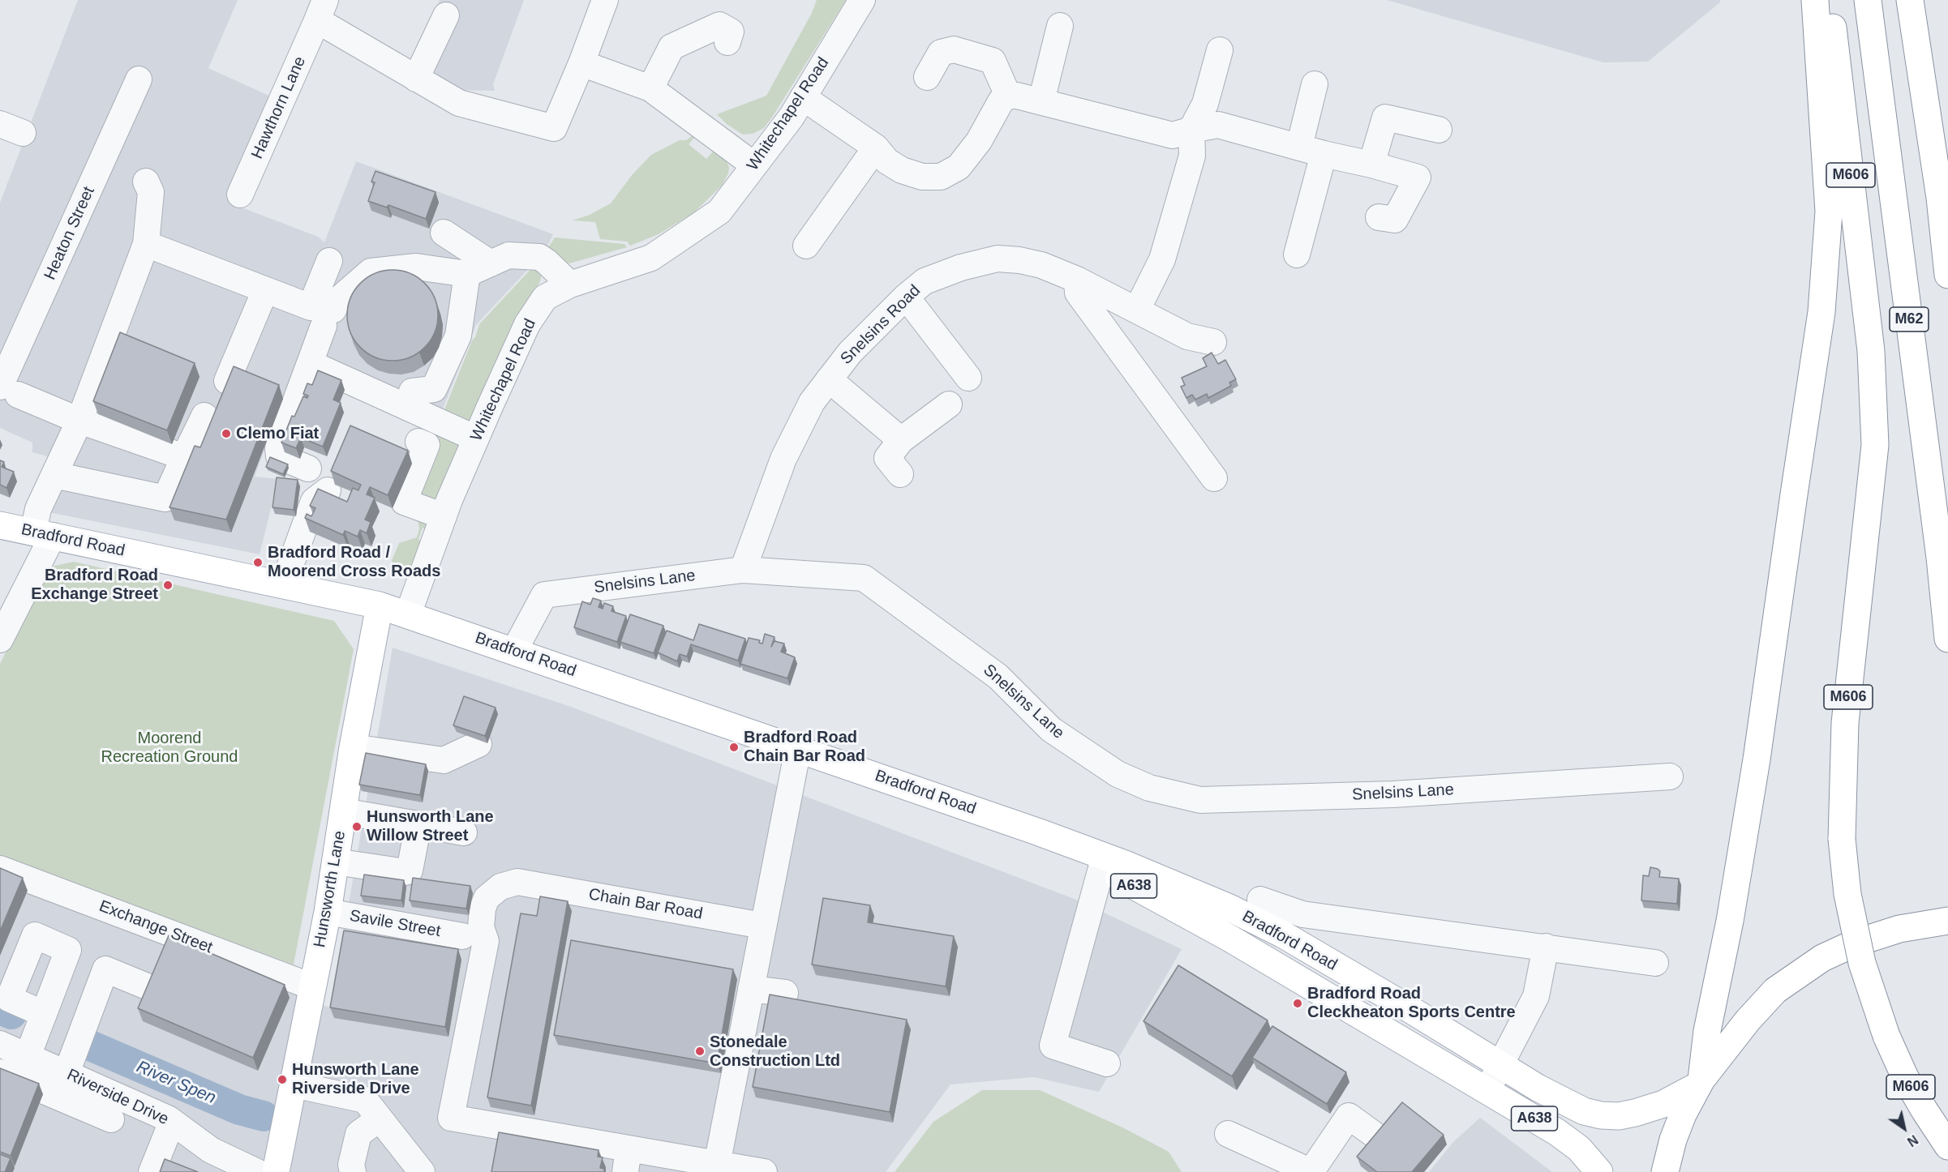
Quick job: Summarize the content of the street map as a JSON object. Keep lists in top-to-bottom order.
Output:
{
  "streets": {
    "main road": [
      "M606",
      "M62",
      "Bradford Road",
      "A638",
      "Hunsworth Lane"
    ],
    "street": [
      "Hawthorn Lane",
      "Whitechapel Road",
      "Heaton Street",
      "Snelsins Road",
      "Snelsins Lane",
      "Chain Bar Road",
      "Savile Street",
      "Exchange Street",
      "Riverside Drive"
    ]
  },
  "crossings": [
    ["Whitechapel Road", "Bradford Road"],
    ["Snelsins Road", "Snelsins Lane"],
    ["Bradford Road", "Snelsins Lane"],
    ["Bradford Road", "Hunsworth Lane"],
    ["Hunsworth Lane", "Savile Street"],
    ["Hunsworth Lane", "Exchange Street"]
  ],
  "water": ["River Spen"],
  "parks": ["Moorend Recreation Ground"],
  "places": [
    "Clemo Fiat",
    "Bradford Road / Moorend Cross Roads",
    "Bradford Road Exchange Street",
    "Bradford Road Chain Bar Road",
    "Hunsworth Lane Willow Street",
    "Bradford Road Cleckheaton Sports Centre",
    "Stonedale Construction Ltd",
    "Hunsworth Lane Riverside Drive"
  ],
  "north": "bottom right"
}
